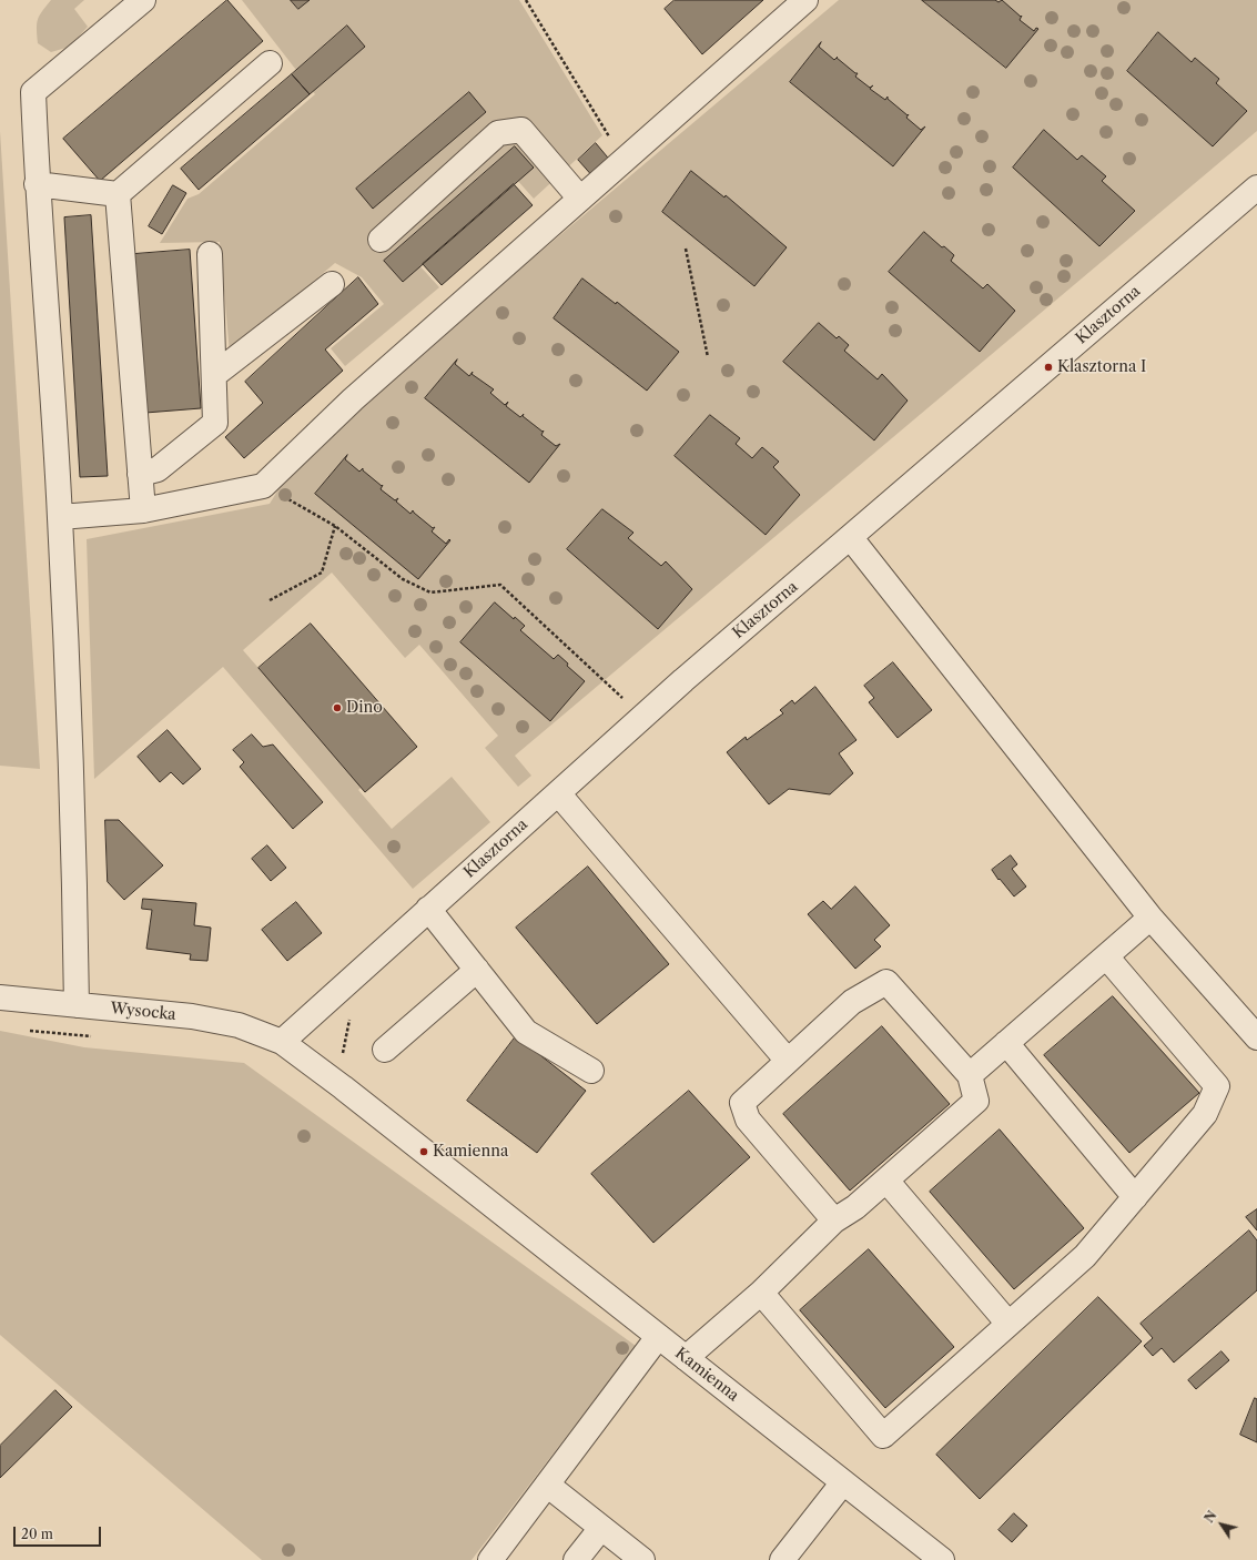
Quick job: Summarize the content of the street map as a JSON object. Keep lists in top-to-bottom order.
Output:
{
  "streets": {
    "street": ["Klasztorna", "Wysocka", "Kamienna"]
  },
  "crossings": [
    ["Klasztorna", "Wysocka"],
    ["Klasztorna", "Kamienna"],
    ["Wysocka", "Kamienna"]
  ],
  "places": ["Klasztorna I", "Dino", "Kamienna"],
  "scale_bar": "20 m",
  "north": "top left"
}
